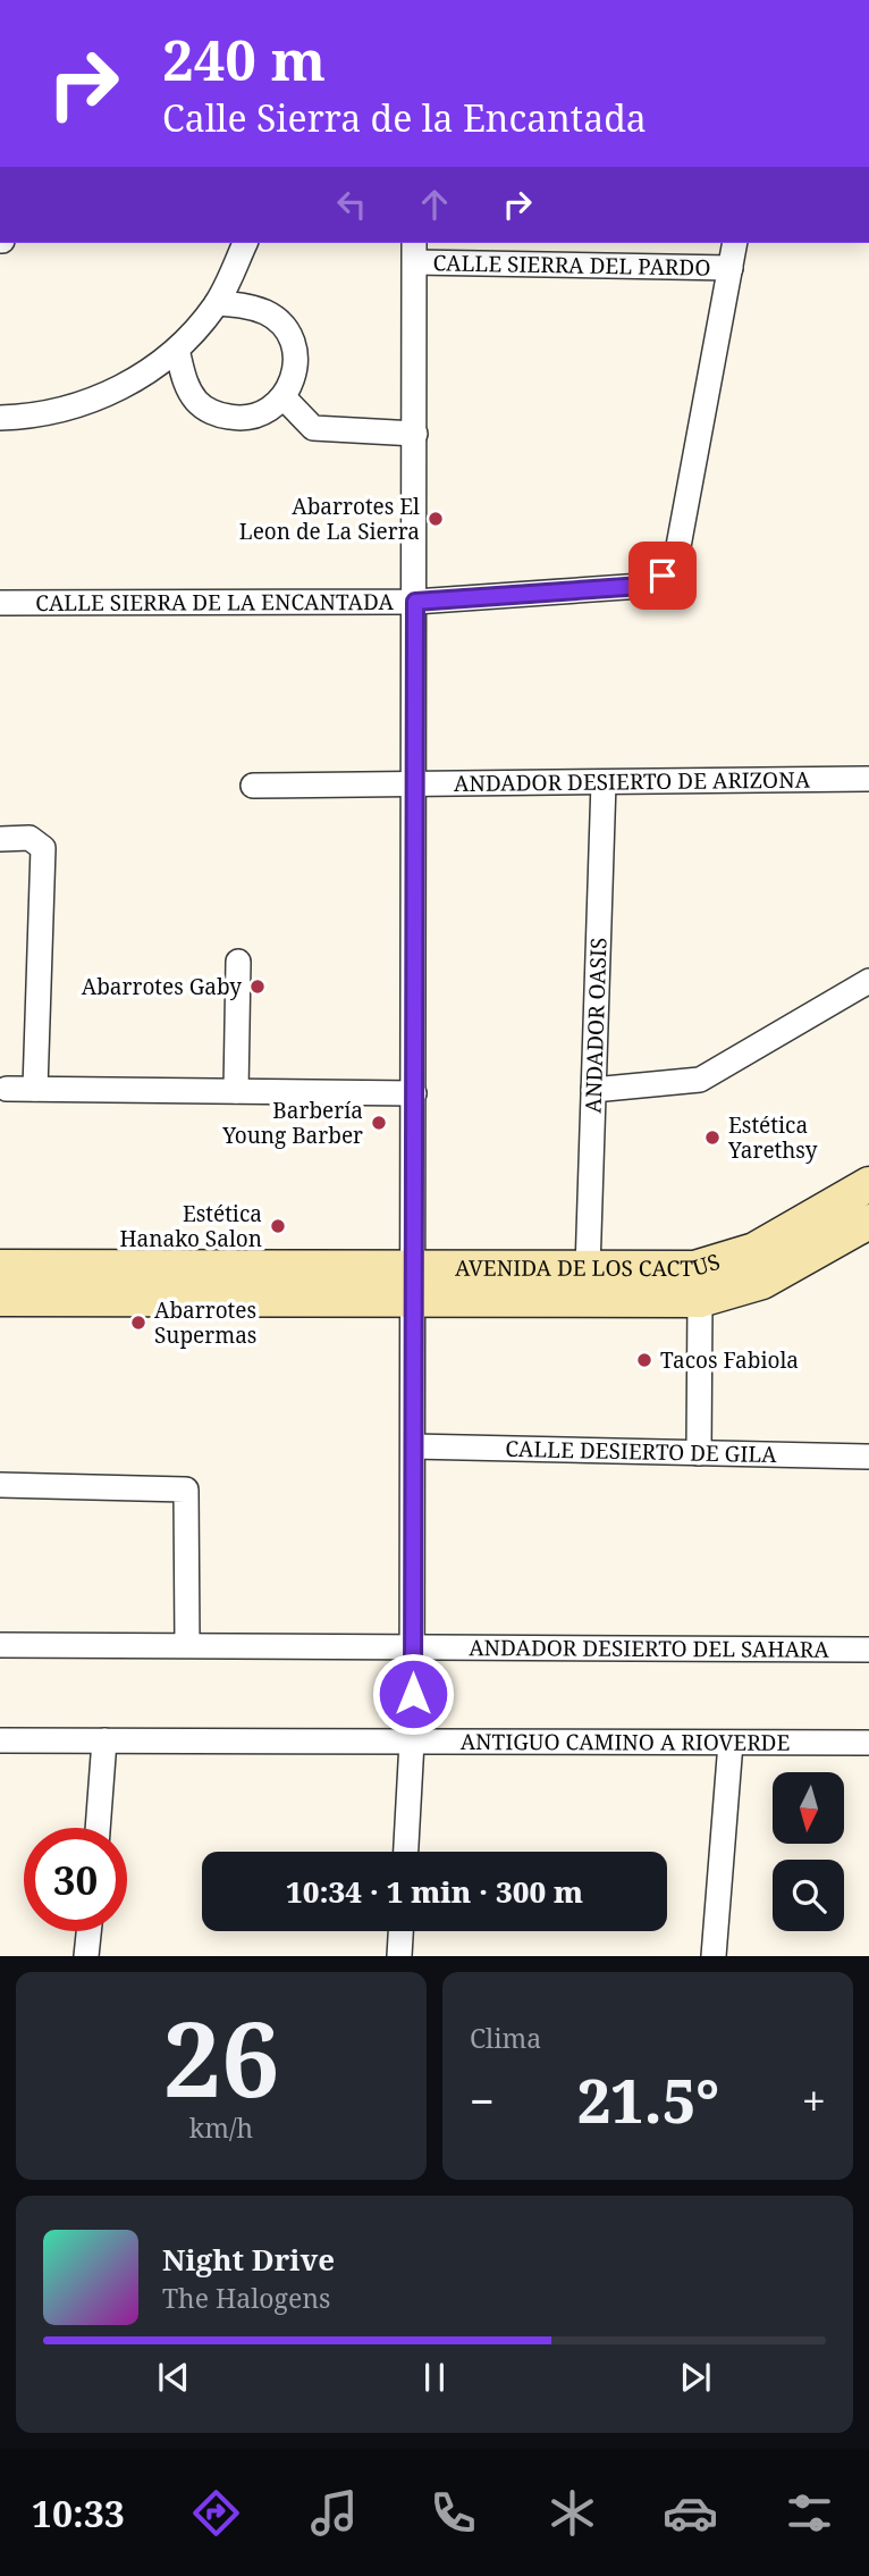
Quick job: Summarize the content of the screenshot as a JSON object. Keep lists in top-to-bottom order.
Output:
{
  "streets": {
    "street": [
      "CALLE SIERRA DEL PARDO",
      "CALLE SIERRA DE LA ENCANTADA",
      "ANDADOR DESIERTO DE ARIZONA",
      "ANDADOR OASIS",
      "AVENIDA DE LOS CACTUS",
      "CALLE DESIERTO DE GILA",
      "ANDADOR DESIERTO DEL SAHARA",
      "ANTIGUO CAMINO A RIOVERDE"
    ]
  },
  "crossings": [
    ["CALLE SIERRA DEL PARDO", "CALLE SIERRA DE LA ENCANTADA"],
    ["ANDADOR DESIERTO DE ARIZONA", "ANDADOR OASIS"],
    ["ANDADOR OASIS", "AVENIDA DE LOS CACTUS"]
  ],
  "places": [
    "Abarrotes El Leon de La Sierra",
    "Abarrotes Gaby",
    "Barbería Young Barber",
    "Estética Yarethsy",
    "Estética Hanako Salon",
    "Abarrotes Supermas",
    "Tacos Fabiola"
  ],
  "north": "bottom",
  "page": {
    "turn": ["240 m", "Calle Sierra de la Encantada"],
    "limit": "30",
    "trip": "10:34 · 1 min · 300 m",
    "tile": [
      ["26", "km/h"],
      "Clima"
    ],
    "heat": ["−", "21.5°", "+"],
    "song": ["Night Drive", "The Halogens"],
    "tabs": "10:33"
  }
}
